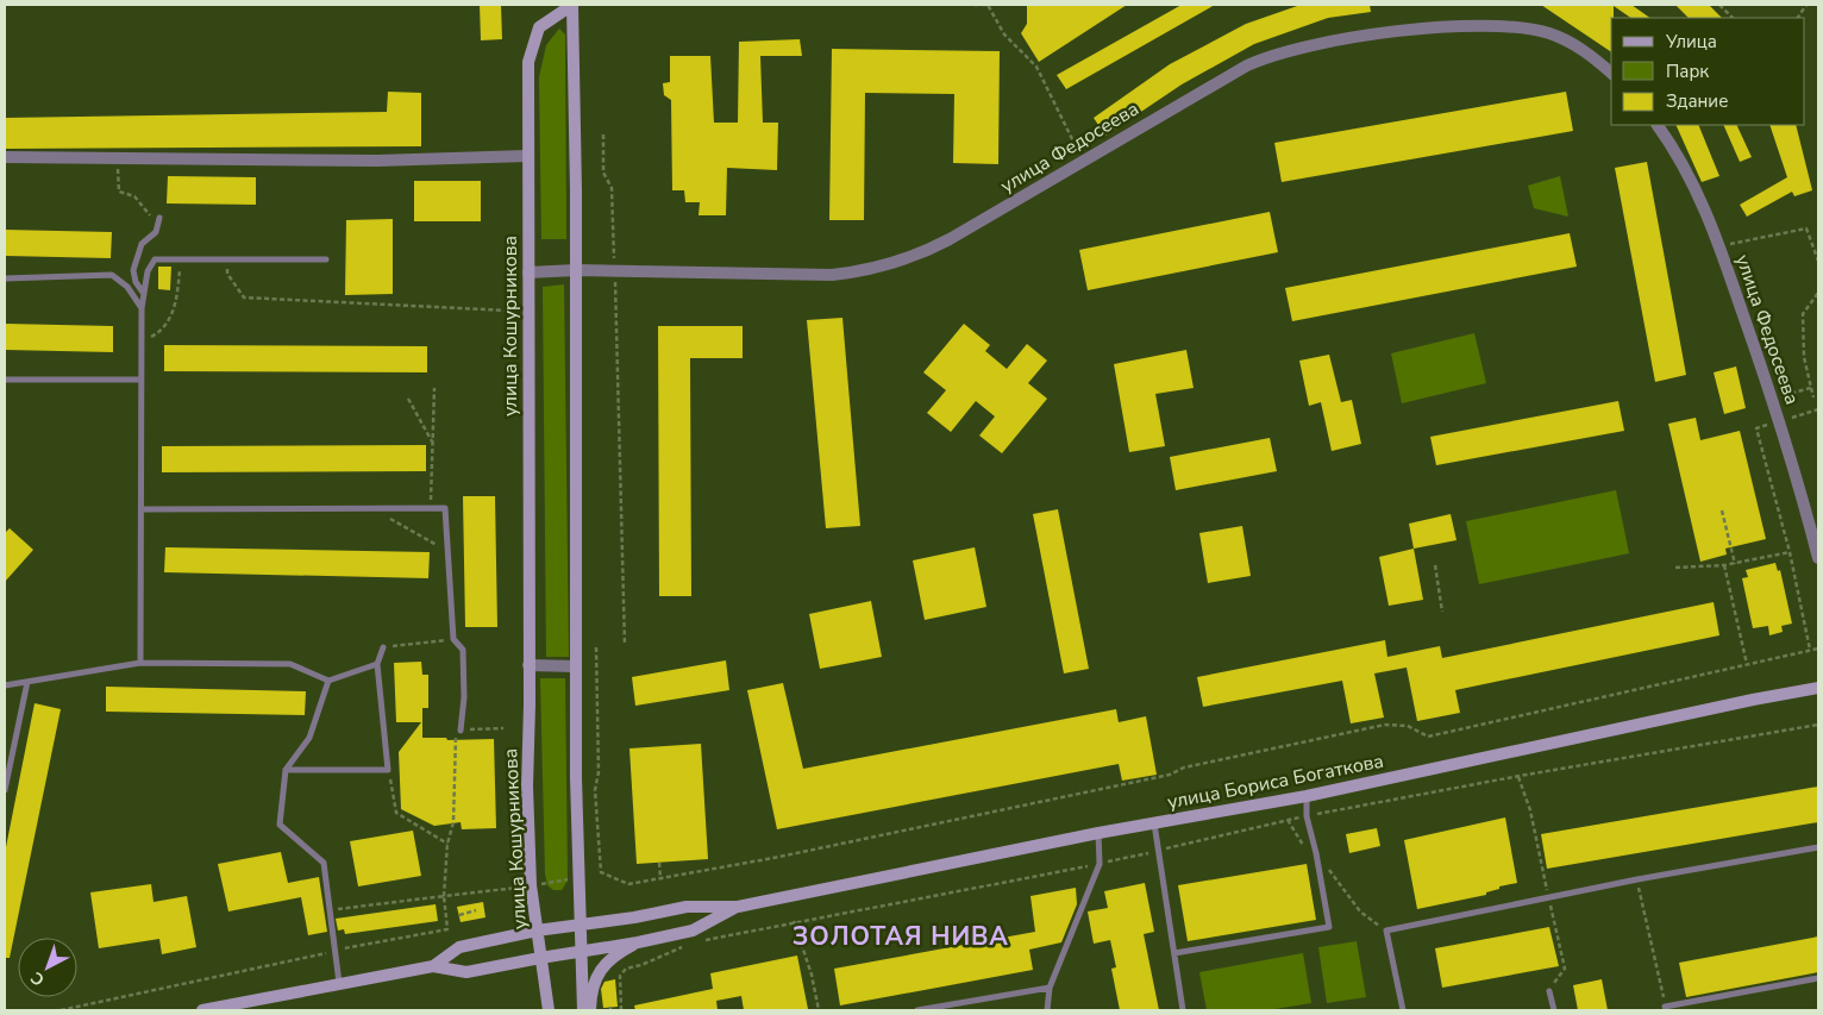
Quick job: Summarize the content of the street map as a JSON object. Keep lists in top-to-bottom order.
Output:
{
  "streets": {
    "main road": ["улица Кошурникова", "улица Бориса Богаткова"],
    "street": ["улица Федосеева"]
  },
  "crossings": [
    ["улица Федосеева", "улица Кошурникова"],
    ["улица Кошурникова", "улица Бориса Богаткова"]
  ],
  "districts": ["ЗОЛОТАЯ НИВА"],
  "legend": ["Улица", "Парк", "Здание"],
  "north": "bottom left"
}
